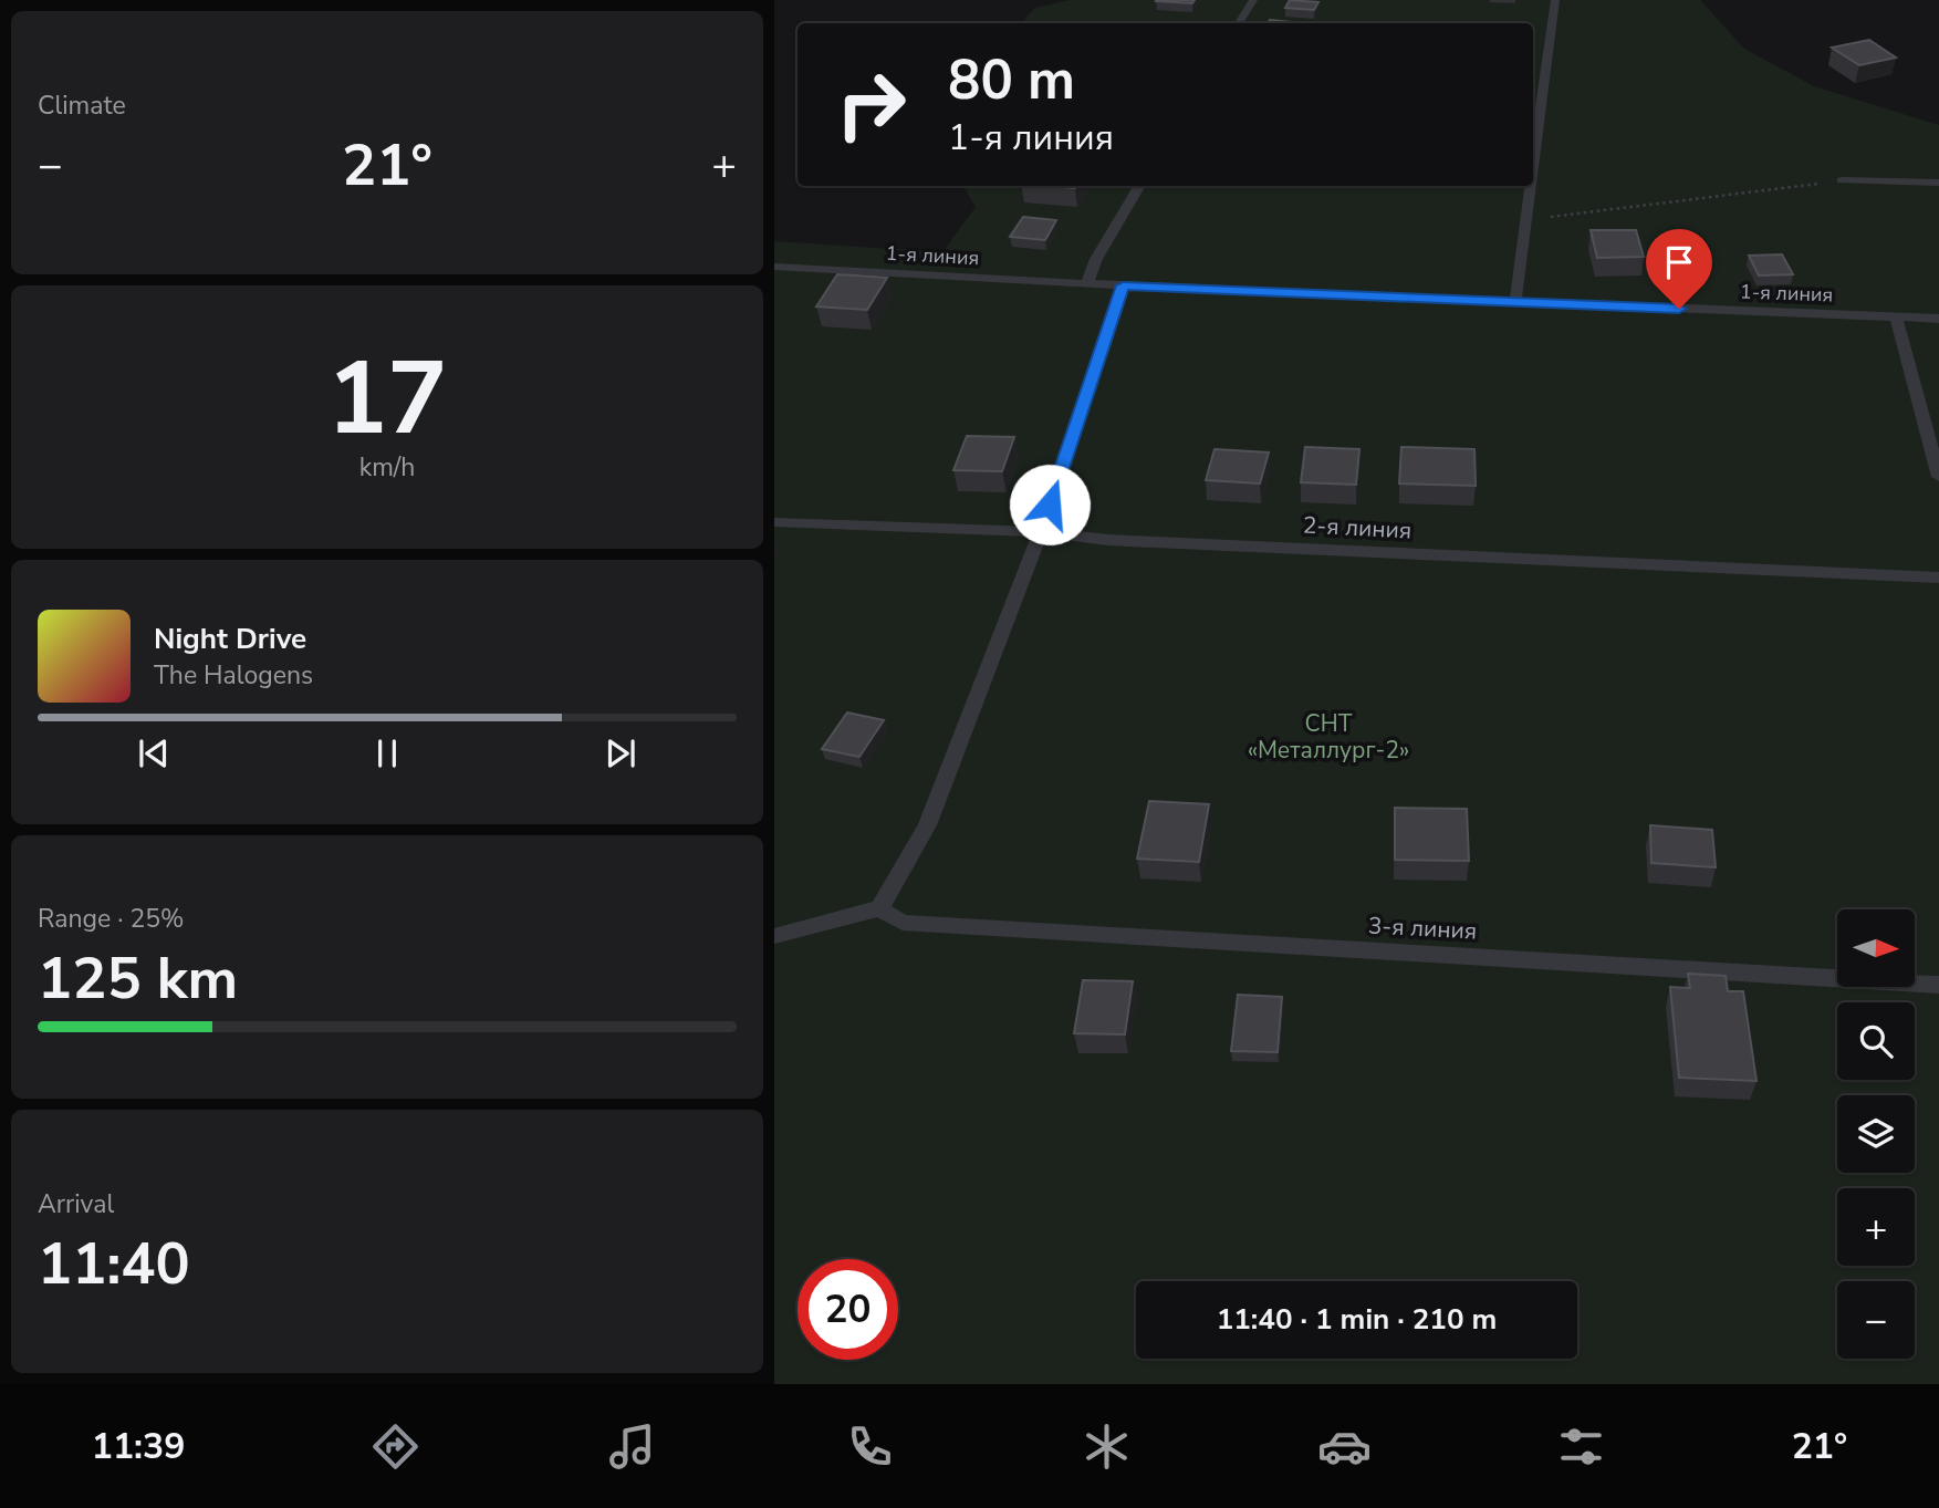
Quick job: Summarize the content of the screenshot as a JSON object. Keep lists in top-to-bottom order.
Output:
{
  "streets": {
    "lane": ["1-я линия", "2-я линия", "3-я линия"]
  },
  "parks": ["СНТ «Металлург-2»"],
  "north": "right",
  "page": {
    "tile": [
      "Climate",
      ["17", "km/h"],
      ["Range · 25%", "125 km"],
      ["Arrival", "11:40"]
    ],
    "turn": ["80 m", "1-я линия"],
    "heat": ["−", "21°", "+"],
    "song": ["Night Drive", "The Halogens"],
    "map_buttons": ["+", "−"],
    "limit": "20",
    "trip": "11:40 · 1 min · 210 m",
    "tabs": ["11:39", "21°"]
  }
}
